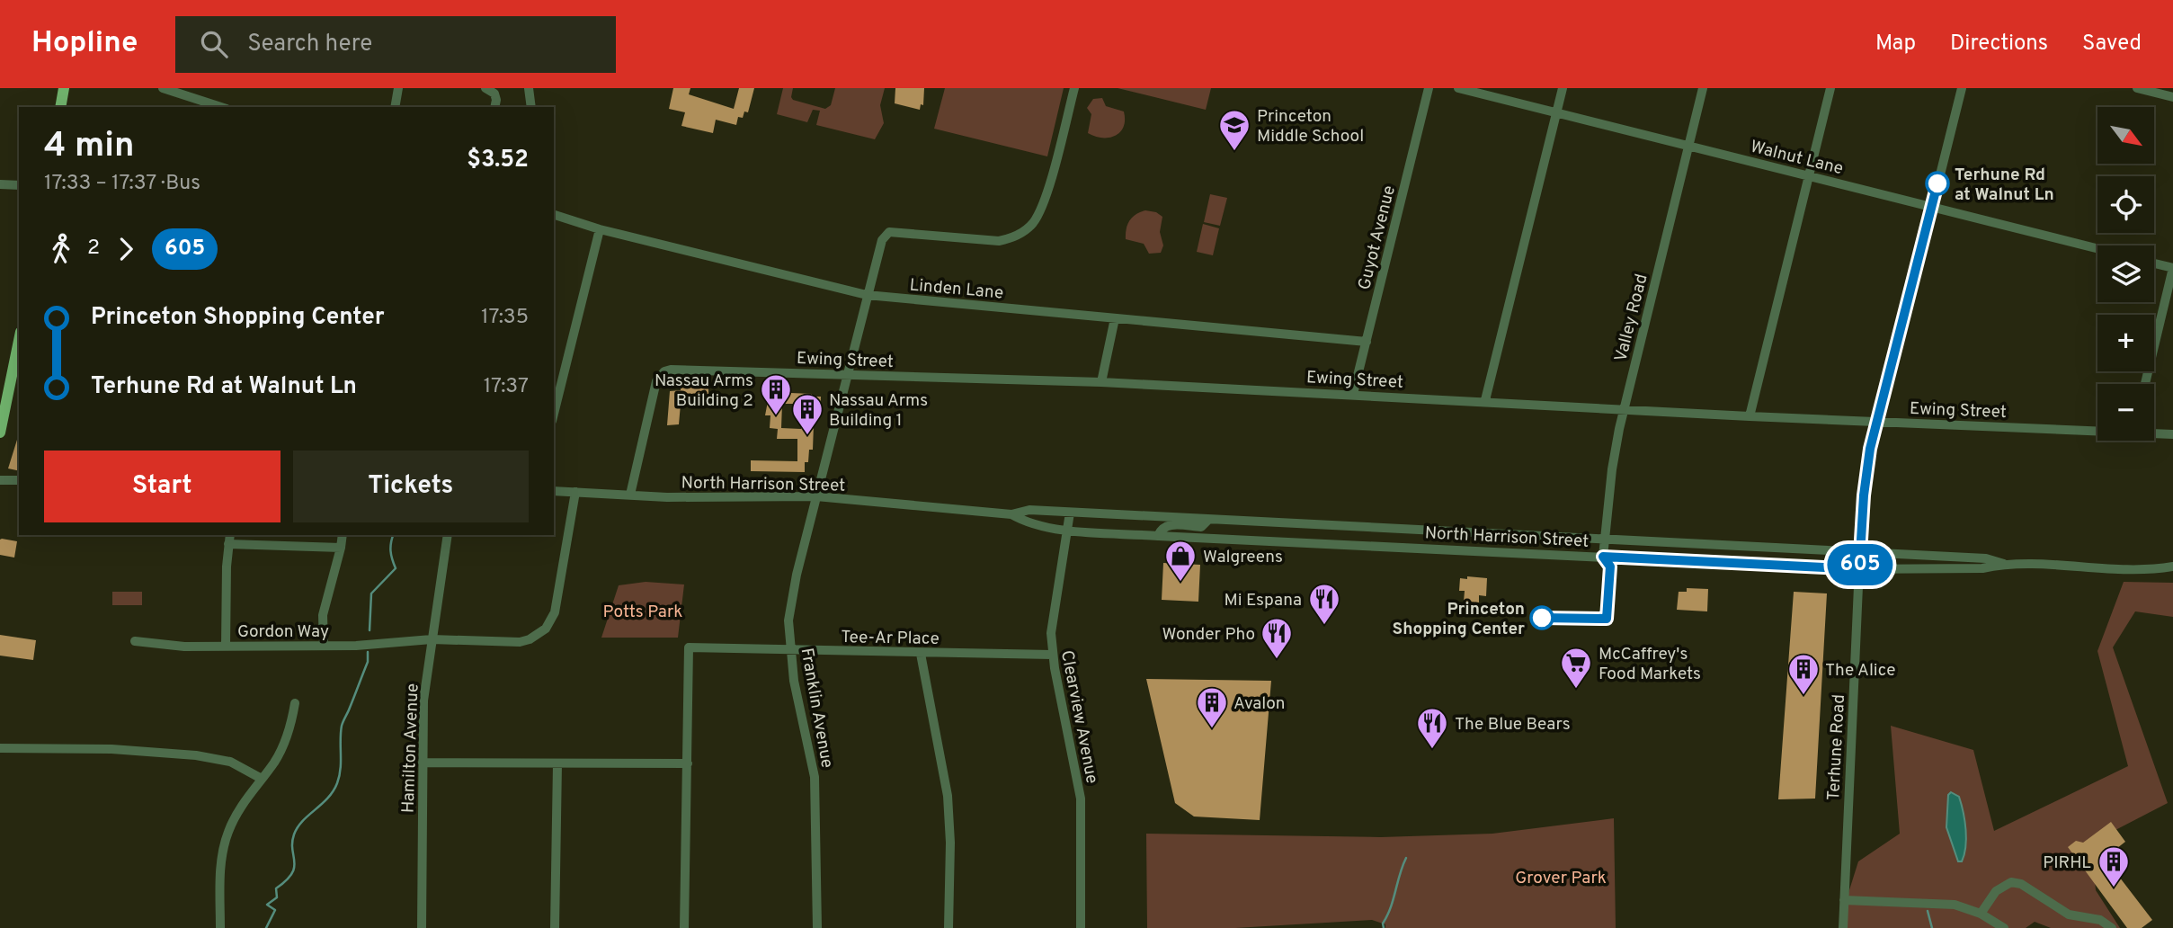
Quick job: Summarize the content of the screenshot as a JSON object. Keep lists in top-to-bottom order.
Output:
{
  "streets": {
    "street": [
      "Walnut Lane",
      "Guyot Avenue",
      "Linden Lane",
      "Valley Road",
      "Ewing Street",
      "North Harrison Street",
      "Gordon Way",
      "Tee-Ar Place",
      "Franklin Avenue",
      "Clearview Avenue",
      "Terhune Road",
      "Hamilton Avenue"
    ]
  },
  "crossings": [
    ["Walnut Lane", "Valley Road"],
    ["Walnut Lane", "Terhune Road"],
    ["Guyot Avenue", "Linden Lane"],
    ["Guyot Avenue", "Ewing Street"],
    ["Linden Lane", "Franklin Avenue"],
    ["Valley Road", "Ewing Street"],
    ["Valley Road", "North Harrison Street"],
    ["Ewing Street", "North Harrison Street"],
    ["Ewing Street", "Franklin Avenue"],
    ["Ewing Street", "Terhune Road"],
    ["North Harrison Street", "Gordon Way"],
    ["North Harrison Street", "Franklin Avenue"],
    ["North Harrison Street", "Clearview Avenue"],
    ["North Harrison Street", "Terhune Road"],
    ["Gordon Way", "Hamilton Avenue"],
    ["Tee-Ar Place", "Franklin Avenue"],
    ["Tee-Ar Place", "Clearview Avenue"]
  ],
  "parks": ["Potts Park", "Grover Park"],
  "places": {
    "school or university": ["Princeton Middle School"],
    "other": ["Terhune Rd at Walnut Ln", "Princeton Shopping Center"],
    "building": [
      "Nassau Arms Building 2",
      "Nassau Arms Building 1",
      "The Alice",
      "Avalon",
      "PIRHL"
    ],
    "shop": ["Walgreens"],
    "restaurant": ["Mi Espana", "Wonder Pho", "The Blue Bears"],
    "supermarket": ["McCaffrey's Food Markets"]
  },
  "lines": ["bus line 605"],
  "north": "bottom right",
  "page": {
    "header": "Hopline",
    "search": "Search here",
    "nav": ["Map", "Directions", "Saved"],
    "on_map": "605",
    "map_buttons": ["+", "−"],
    "heading": ["4 min", "17:33 – 17:37 · Bus", "$3.52"],
    "legs": ["2", "605"],
    "list": [
      {
        "name": "Princeton Shopping Center",
        "value": "17:35"
      },
      {
        "name": "Terhune Rd at Walnut Ln",
        "value": "17:37"
      }
    ],
    "buttons": ["Start", "Tickets"]
  }
}
